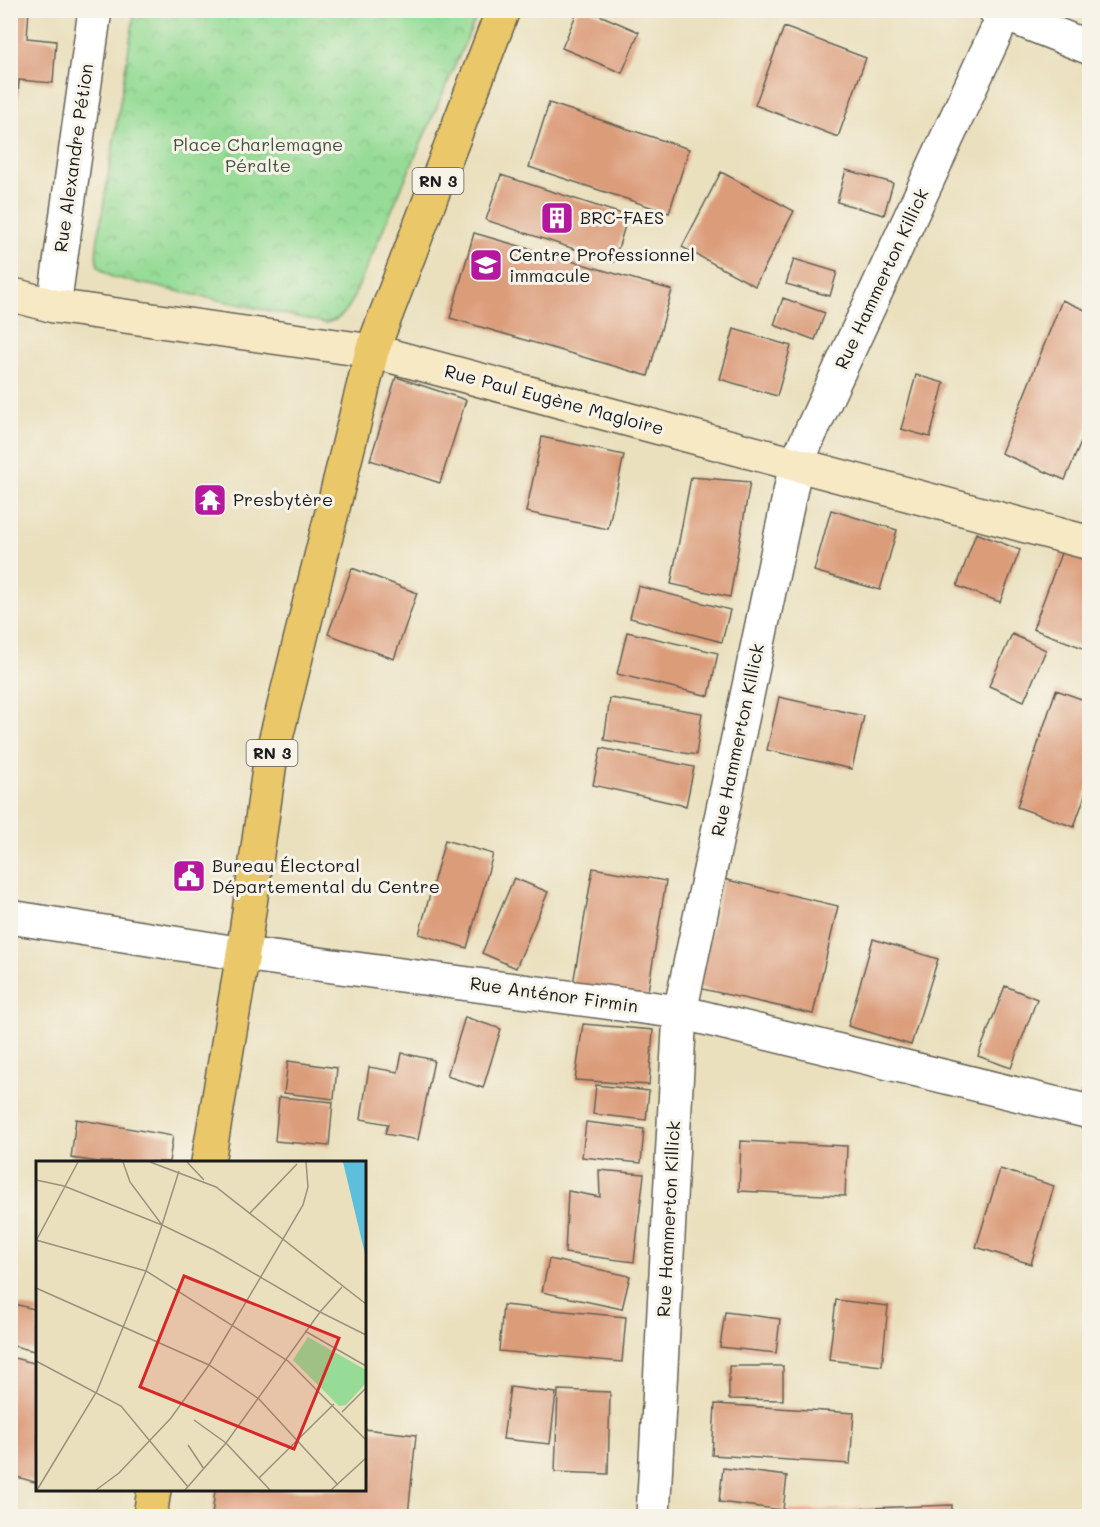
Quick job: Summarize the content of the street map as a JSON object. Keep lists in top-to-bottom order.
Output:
{
  "streets": {
    "main road": ["RN 3", "Rue Paul Eugène Magloire"],
    "street": ["Rue Alexandre Pétion", "Rue Hammerton Killick", "Rue Anténor Firmin"]
  },
  "crossings": [
    ["Rue Alexandre Pétion", "Rue Paul Eugène Magloire"],
    ["RN 3", "Rue Paul Eugène Magloire"],
    ["RN 3", "Rue Anténor Firmin"],
    ["Rue Hammerton Killick", "Rue Paul Eugène Magloire"],
    ["Rue Hammerton Killick", "Rue Anténor Firmin"]
  ],
  "parks": ["Place Charlemagne Péralte"],
  "places": {
    "building": ["BRC-FAES"],
    "school or university": ["Centre Professionnel immacule"],
    "temple": ["Presbytère"],
    "public building": ["Bureau Électoral Départemental du Centre"]
  }
}
